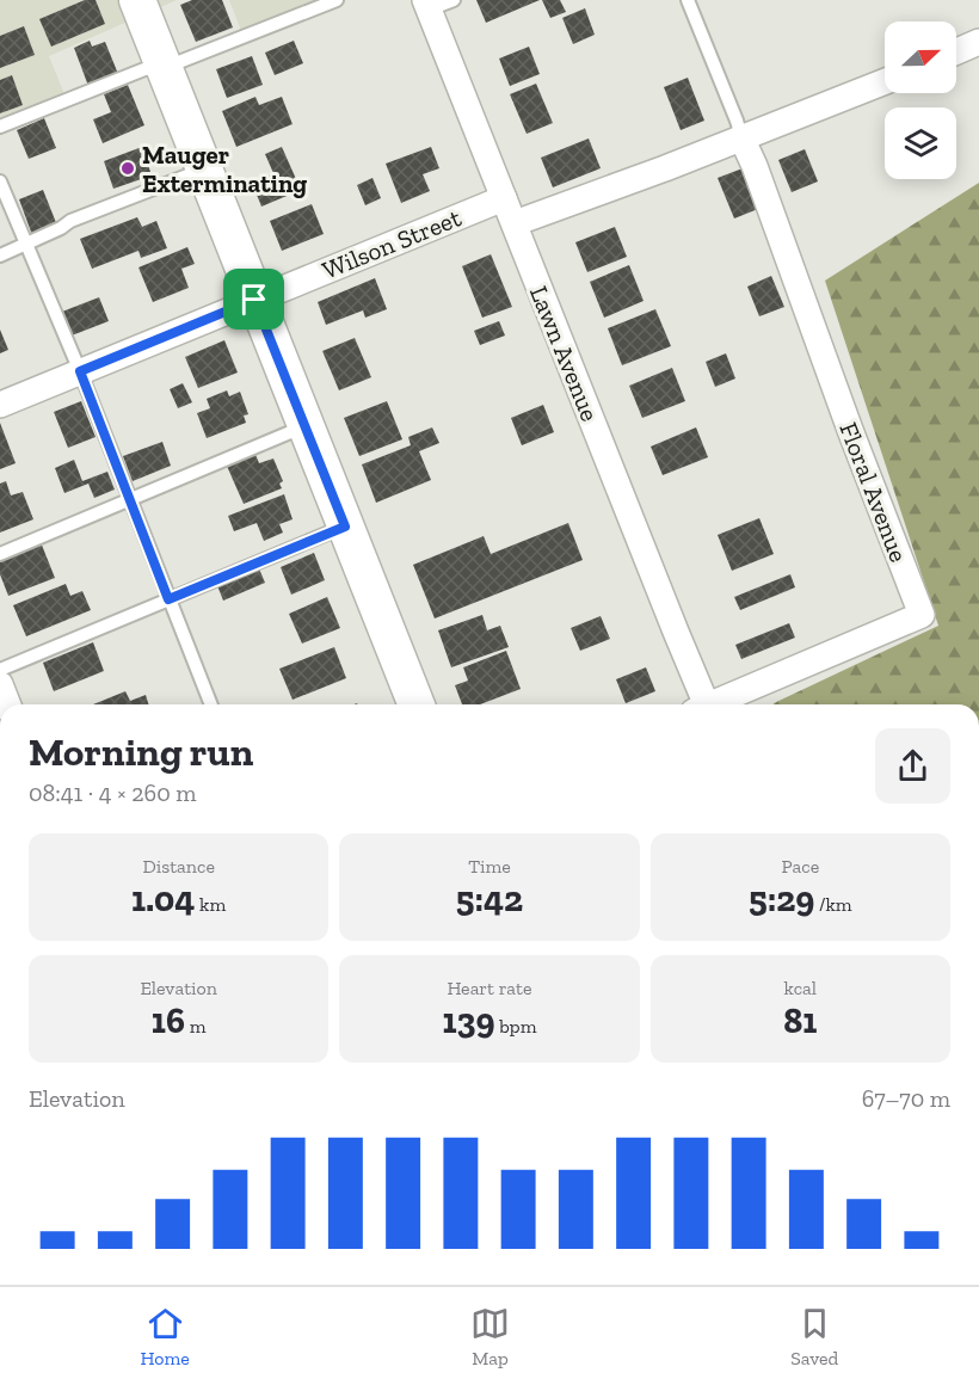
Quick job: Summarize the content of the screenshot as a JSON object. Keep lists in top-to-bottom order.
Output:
{
  "streets": {
    "street": ["Wilson Street", "Lawn Avenue", "Floral Avenue"]
  },
  "crossings": [
    ["Wilson Street", "Lawn Avenue"]
  ],
  "places": ["Mauger Exterminating"],
  "north": "right",
  "page": {
    "heading": ["Morning run", "08:41 · 4 × 260 m"],
    "stats": [
      ["Distance", "1.04 km"],
      ["Time", "5:42"],
      ["Pace", "5:29 /km"],
      ["Elevation", "16 m"],
      ["Heart rate", "139 bpm"],
      ["kcal", "81"]
    ],
    "chart": ["Elevation", "67–70 m"],
    "tabs": ["Home", "Map", "Saved"]
  }
}
